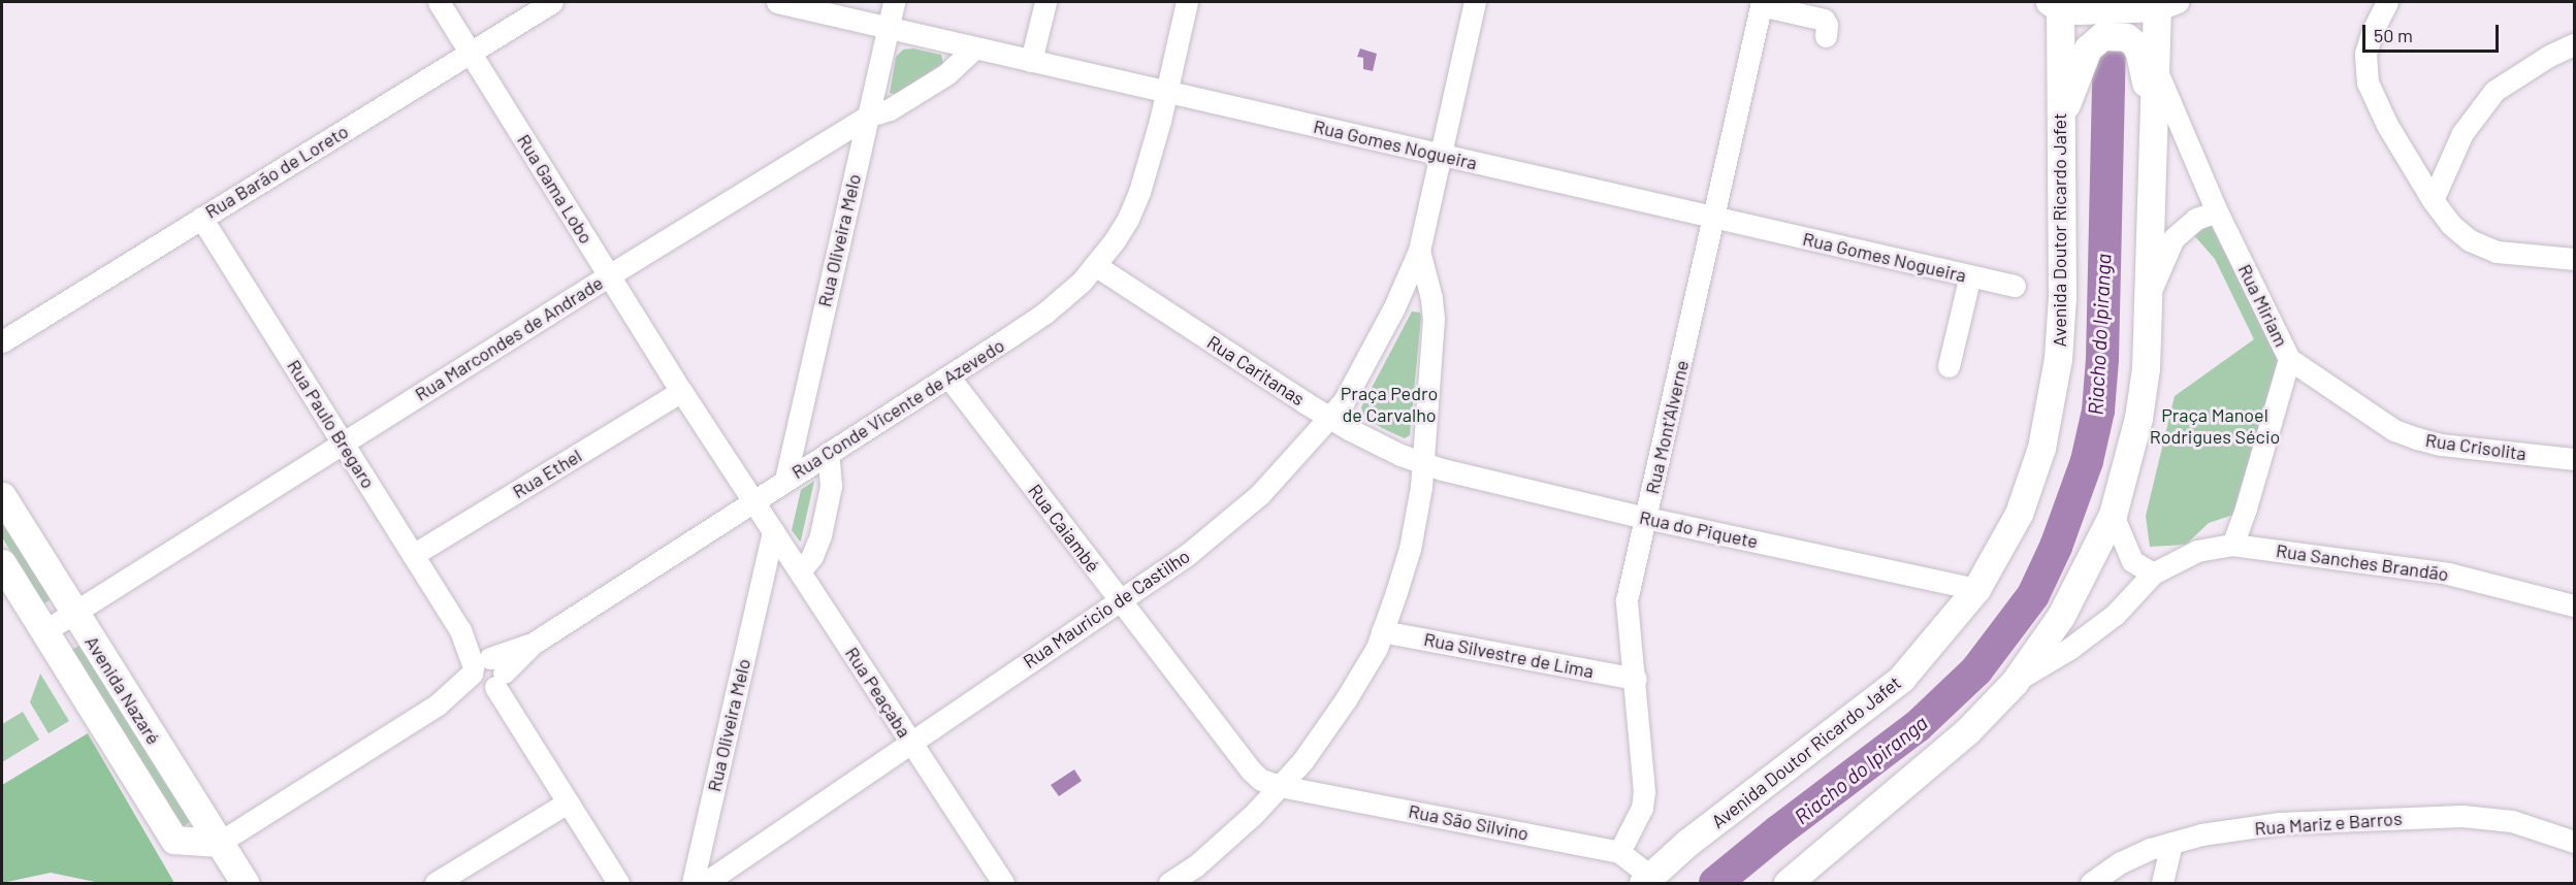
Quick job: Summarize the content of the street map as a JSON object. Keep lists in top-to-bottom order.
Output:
{
  "streets": {
    "main road": ["Avenida Doutor Ricardo Jafet", "Avenida Nazaré"],
    "street": [
      "Rua Gomes Nogueira",
      "Rua Barão de Loreto",
      "Rua Gama Lobo",
      "Rua Oliveira Melo",
      "Rua Miriam",
      "Rua Marcondes de Andrade",
      "Rua Caritanas",
      "Rua Conde Vicente de Azevedo",
      "Rua Paulo Bregaro",
      "Rua Mont'Alverne",
      "Rua Crisolita",
      "Rua Ethel",
      "Rua Caiambé",
      "Rua do Piquete",
      "Rua Sanches Brandão",
      "Rua Mauricio de Castilho",
      "Rua Silvestre de Lima",
      "Rua Peaçaba",
      "Rua São Silvino",
      "Rua Mariz e Barros"
    ]
  },
  "crossings": [
    ["Rua Gomes Nogueira", "Rua Oliveira Melo"],
    ["Rua Gomes Nogueira", "Rua Marcondes de Andrade"],
    ["Rua Gomes Nogueira", "Rua Conde Vicente de Azevedo"],
    ["Rua Gomes Nogueira", "Rua Mont'Alverne"],
    ["Rua Barão de Loreto", "Rua Gama Lobo"],
    ["Rua Barão de Loreto", "Rua Paulo Bregaro"],
    ["Rua Gama Lobo", "Rua Marcondes de Andrade"],
    ["Rua Gama Lobo", "Rua Conde Vicente de Azevedo"],
    ["Rua Gama Lobo", "Rua Ethel"],
    ["Rua Gama Lobo", "Rua Peaçaba"],
    ["Avenida Doutor Ricardo Jafet", "Rua do Piquete"],
    ["Avenida Doutor Ricardo Jafet", "Rua São Silvino"],
    ["Rua Oliveira Melo", "Rua Marcondes de Andrade"],
    ["Rua Oliveira Melo", "Rua Conde Vicente de Azevedo"],
    ["Rua Oliveira Melo", "Rua Peaçaba"],
    ["Rua Miriam", "Rua Crisolita"],
    ["Rua Miriam", "Rua Sanches Brandão"],
    ["Rua Marcondes de Andrade", "Rua Paulo Bregaro"],
    ["Rua Marcondes de Andrade", "Avenida Nazaré"],
    ["Rua Caritanas", "Rua Conde Vicente de Azevedo"],
    ["Rua Caritanas", "Rua do Piquete"],
    ["Rua Caritanas", "Rua Mauricio de Castilho"],
    ["Rua Conde Vicente de Azevedo", "Rua Paulo Bregaro"],
    ["Rua Conde Vicente de Azevedo", "Rua Caiambé"],
    ["Rua Conde Vicente de Azevedo", "Avenida Nazaré"],
    ["Rua Conde Vicente de Azevedo", "Rua Peaçaba"],
    ["Rua Paulo Bregaro", "Rua Ethel"],
    ["Rua Mont'Alverne", "Rua do Piquete"],
    ["Rua Mont'Alverne", "Rua Silvestre de Lima"],
    ["Rua Mont'Alverne", "Rua São Silvino"],
    ["Rua Caiambé", "Rua Mauricio de Castilho"],
    ["Rua Caiambé", "Rua São Silvino"],
    ["Rua Mauricio de Castilho", "Rua Peaçaba"]
  ],
  "water": ["Riacho do Ipiranga"],
  "parks": ["Praça Pedro de Carvalho", "Praça Manoel Rodrigues Sécio"],
  "scale_bar": "50 m"
}
